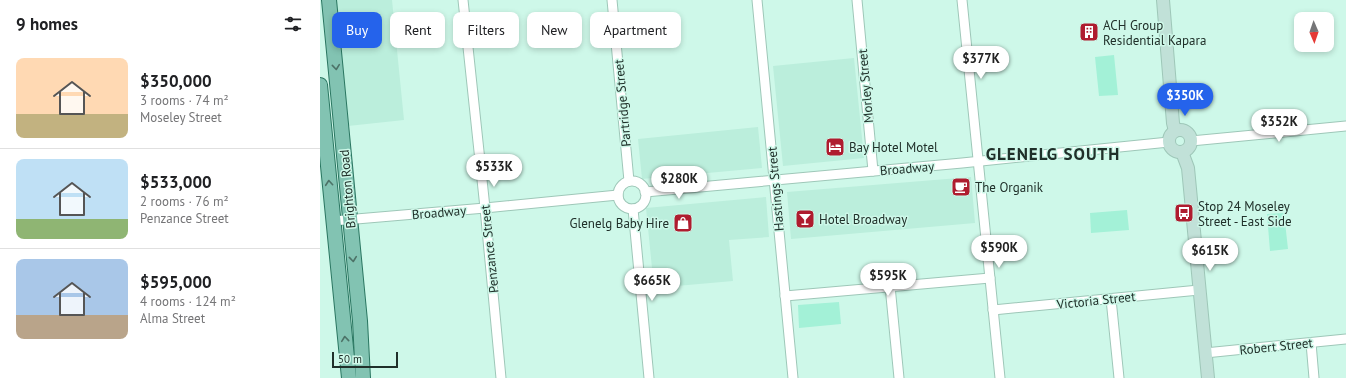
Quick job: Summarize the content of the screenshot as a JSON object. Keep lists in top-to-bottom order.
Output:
{
  "streets": {
    "main road": ["Brighton Road"],
    "street": [
      "Morley Street",
      "Partridge Street",
      "Broadway",
      "Hastings Street",
      "Penzance Street",
      "Victoria Street",
      "Robert Street"
    ]
  },
  "crossings": [
    ["Morley Street", "Broadway"],
    ["Partridge Street", "Broadway"],
    ["Broadway", "Brighton Road"],
    ["Broadway", "Hastings Street"],
    ["Broadway", "Penzance Street"]
  ],
  "districts": ["GLENELG SOUTH"],
  "places": {
    "building": ["ACH Group Residential Kapara"],
    "hotel": ["Bay Hotel Motel"],
    "cafe": ["The Organik"],
    "bus stop": ["Stop 24 Moseley Street - East Side"],
    "bar": ["Hotel Broadway"],
    "shop": ["Glenelg Baby Hire"]
  },
  "scale_bar": "50 m",
  "north": "bottom",
  "page": {
    "heading": "9 homes",
    "chip": [
      "Buy",
      "Rent",
      "Filters",
      "New",
      "Apartment"
    ],
    "price": [
      "$377K",
      "$350K",
      "$352K",
      "$533K",
      "$280K",
      "$590K",
      "$615K",
      "$595K",
      "$665K"
    ],
    "list": [
      {
        "name": "$350,000",
        "note": "3 rooms · 74 m² · Moseley Street"
      },
      {
        "name": "$533,000",
        "note": "2 rooms · 76 m² · Penzance Street"
      },
      {
        "name": "$595,000",
        "note": "4 rooms · 124 m² · Alma Street"
      }
    ],
    "scale": "50 m"
  }
}
